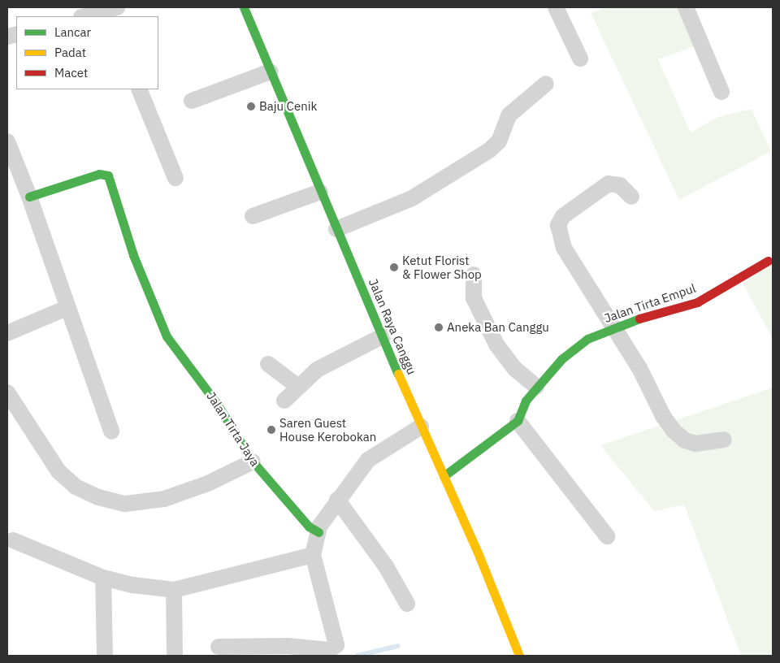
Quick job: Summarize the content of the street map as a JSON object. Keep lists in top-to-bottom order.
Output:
{
  "streets": {
    "street": ["Jalan Tirta Empul", "Jalan Raya Canggu", "Jalan Tirta Jaya"]
  },
  "crossings": [
    ["Jalan Tirta Empul", "Jalan Raya Canggu"]
  ],
  "places": [
    "Baju Cenik",
    "Ketut Florist & Flower Shop",
    "Aneka Ban Canggu",
    "Saren Guest House Kerobokan"
  ],
  "legend": ["Lancar", "Padat", "Macet"]
}
